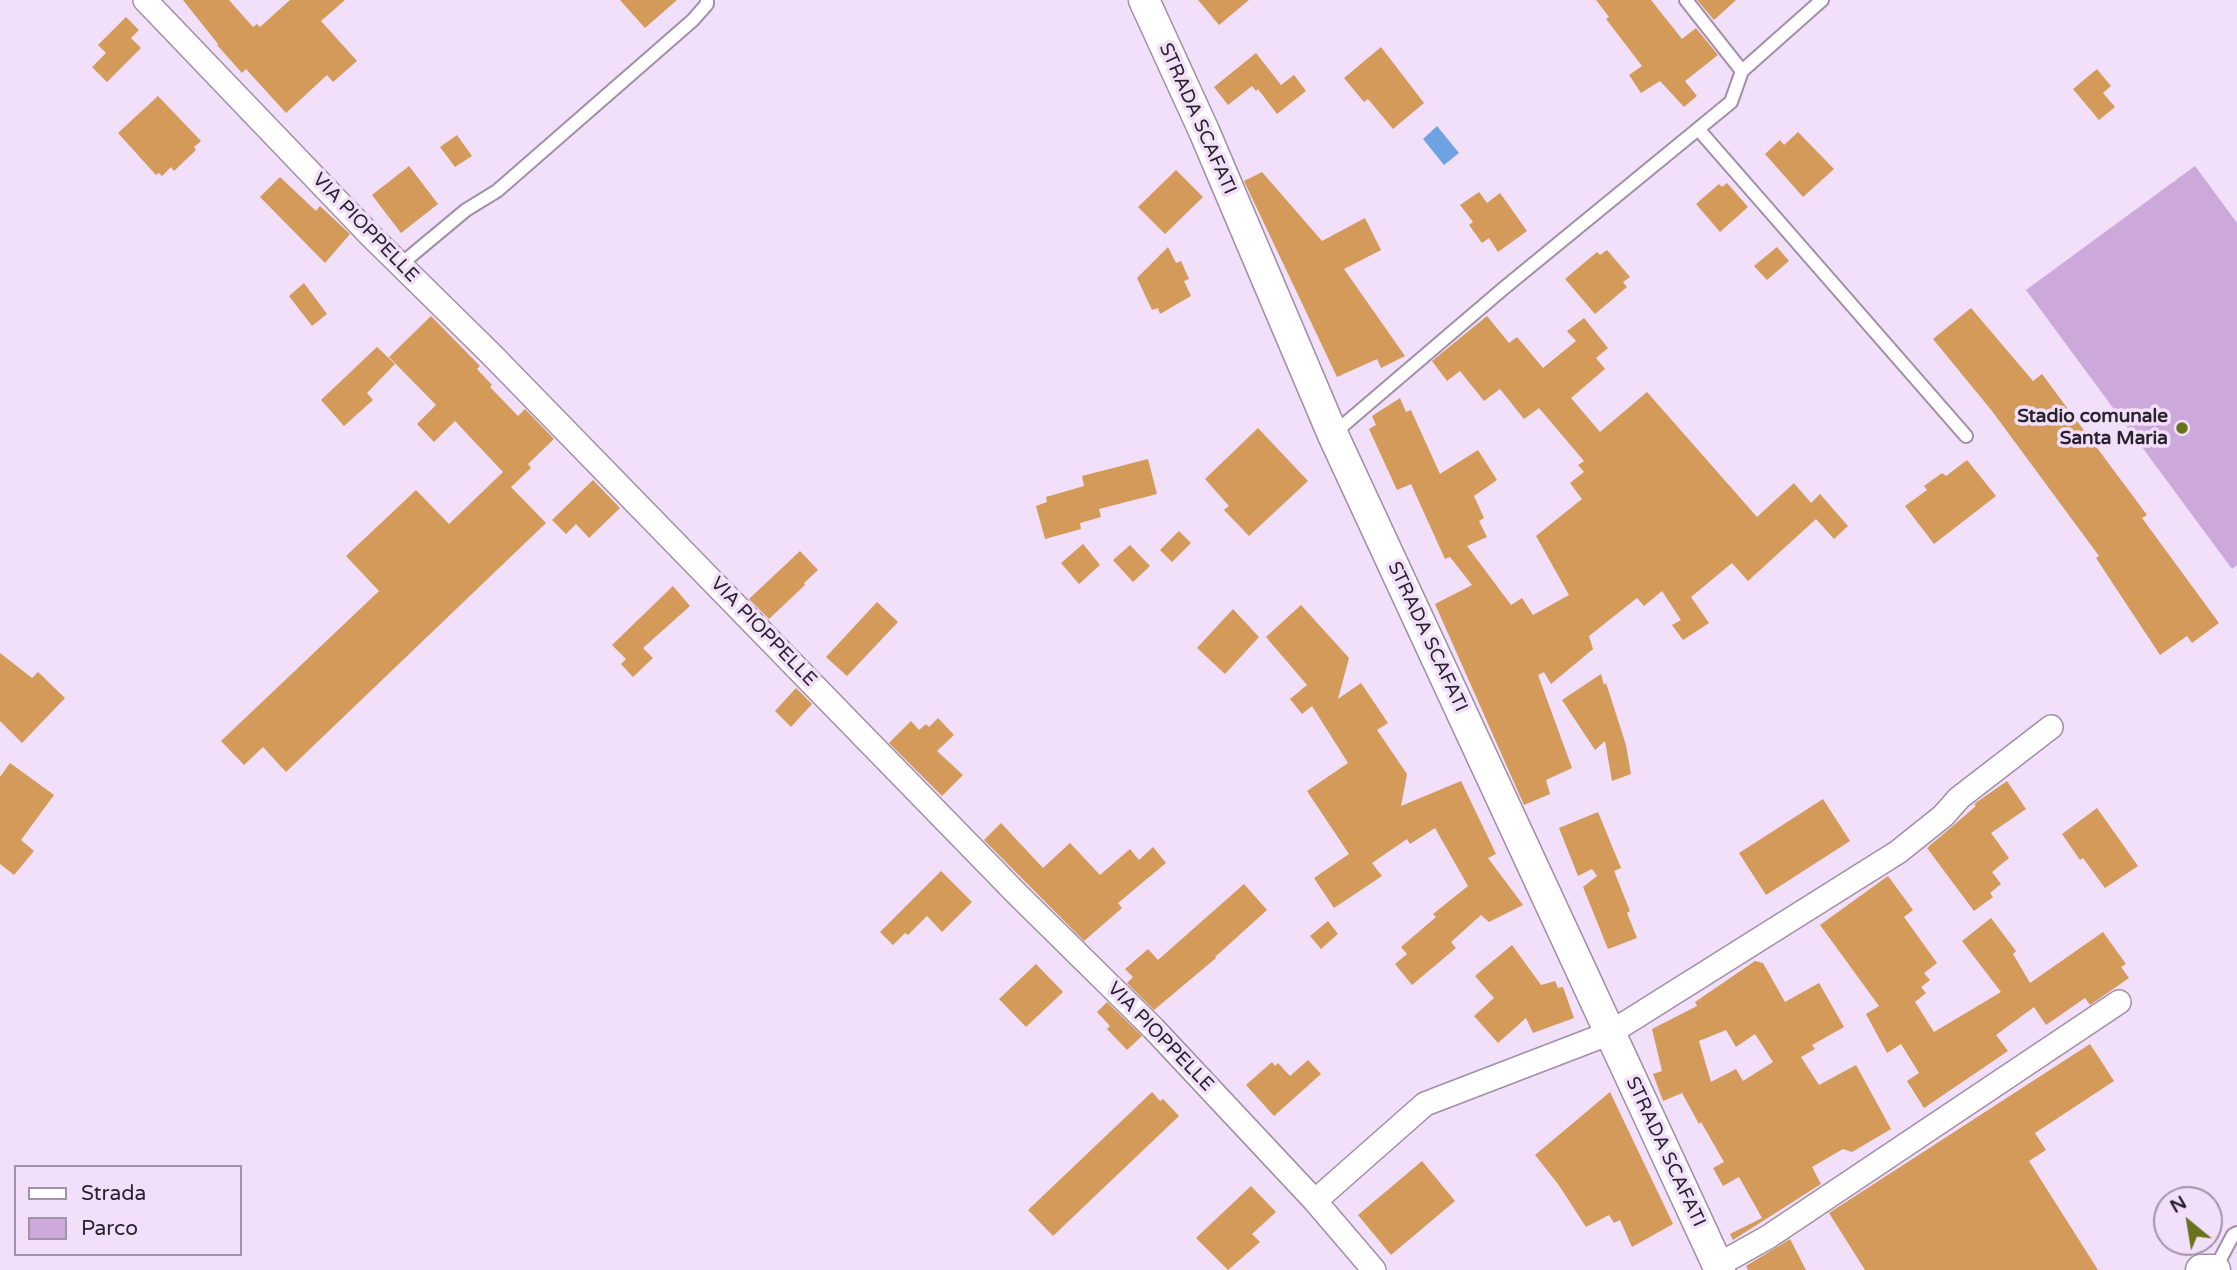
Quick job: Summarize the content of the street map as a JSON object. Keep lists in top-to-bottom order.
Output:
{
  "streets": {
    "street": ["STRADA SCAFATI", "VIA PIOPPELLE"]
  },
  "places": ["Stadio comunale Santa Maria"],
  "legend": ["Strada", "Parco"],
  "north": "top left"
}
